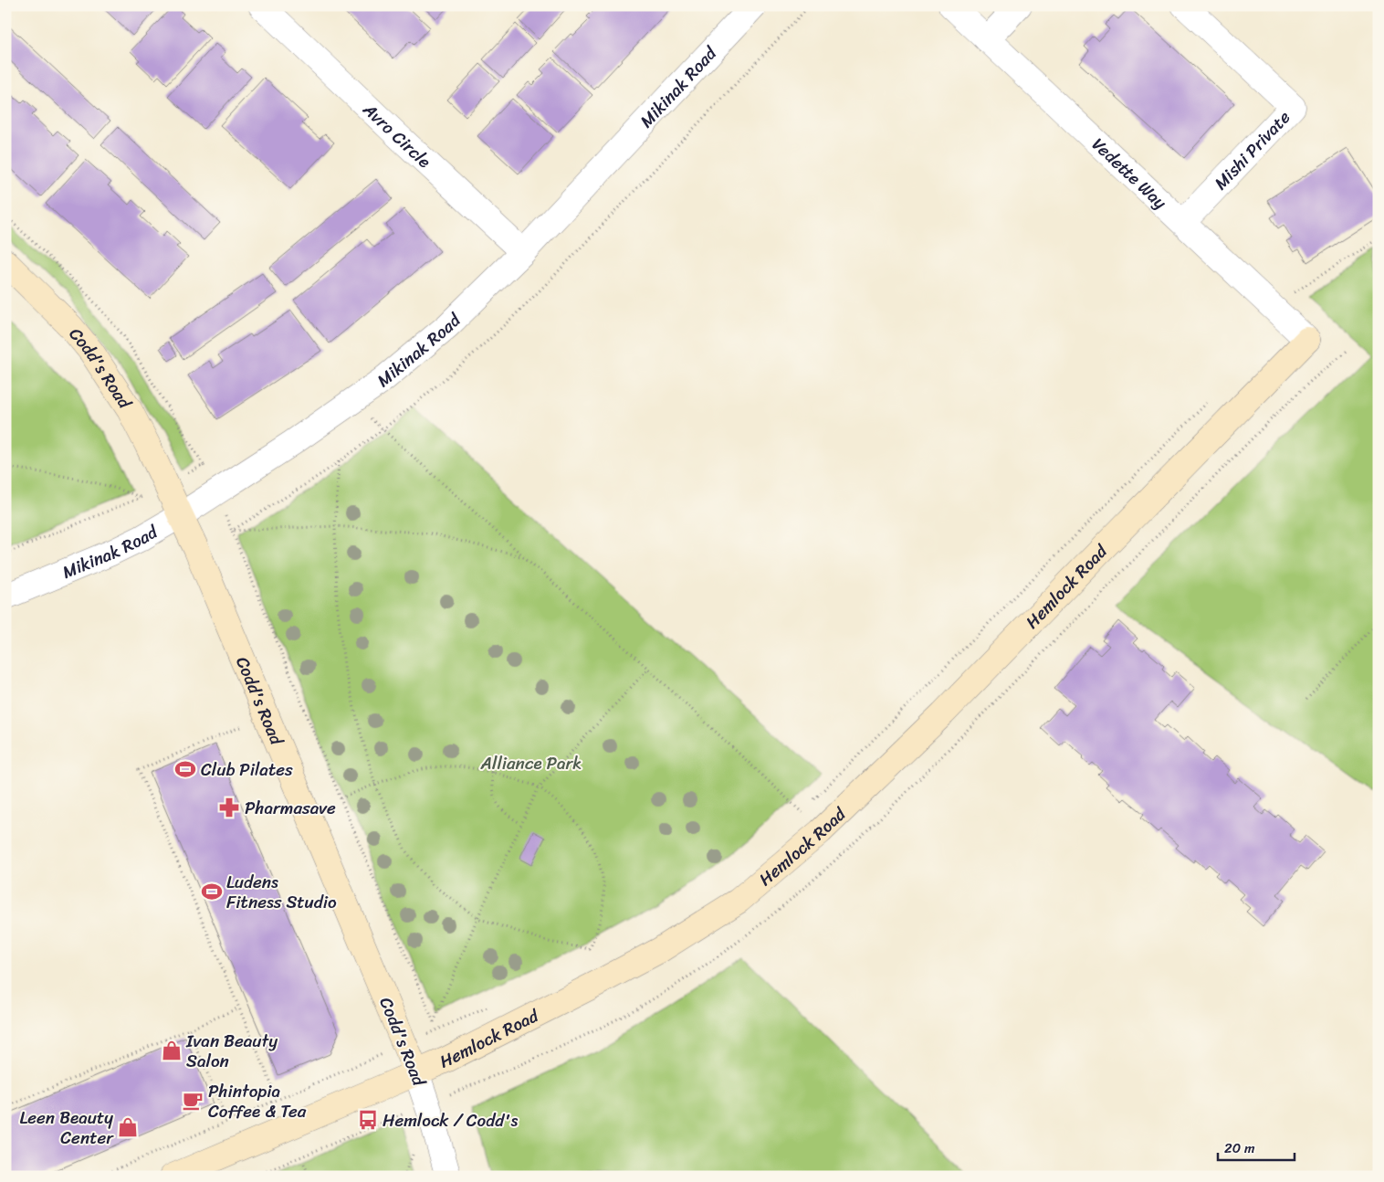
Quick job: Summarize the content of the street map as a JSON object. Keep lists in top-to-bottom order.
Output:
{
  "streets": {
    "street": [
      "Mikinak Road",
      "Avro Circle",
      "Mishi Private",
      "Vedette Way",
      "Codd's Road",
      "Hemlock Road"
    ]
  },
  "crossings": [
    ["Mikinak Road", "Avro Circle"],
    ["Mikinak Road", "Codd's Road"],
    ["Mishi Private", "Vedette Way"],
    ["Vedette Way", "Hemlock Road"],
    ["Codd's Road", "Hemlock Road"]
  ],
  "parks": ["Alliance Park"],
  "places": {
    "sports": ["Club Pilates", "Ludens Fitness Studio"],
    "pharmacy": ["Pharmasave"],
    "shop": ["Ivan Beauty Salon", "Leen Beauty Center"],
    "cafe": ["Phintopia Coffee & Tea"],
    "bus stop": ["Hemlock / Codd's"]
  },
  "scale_bar": "20 m"
}
